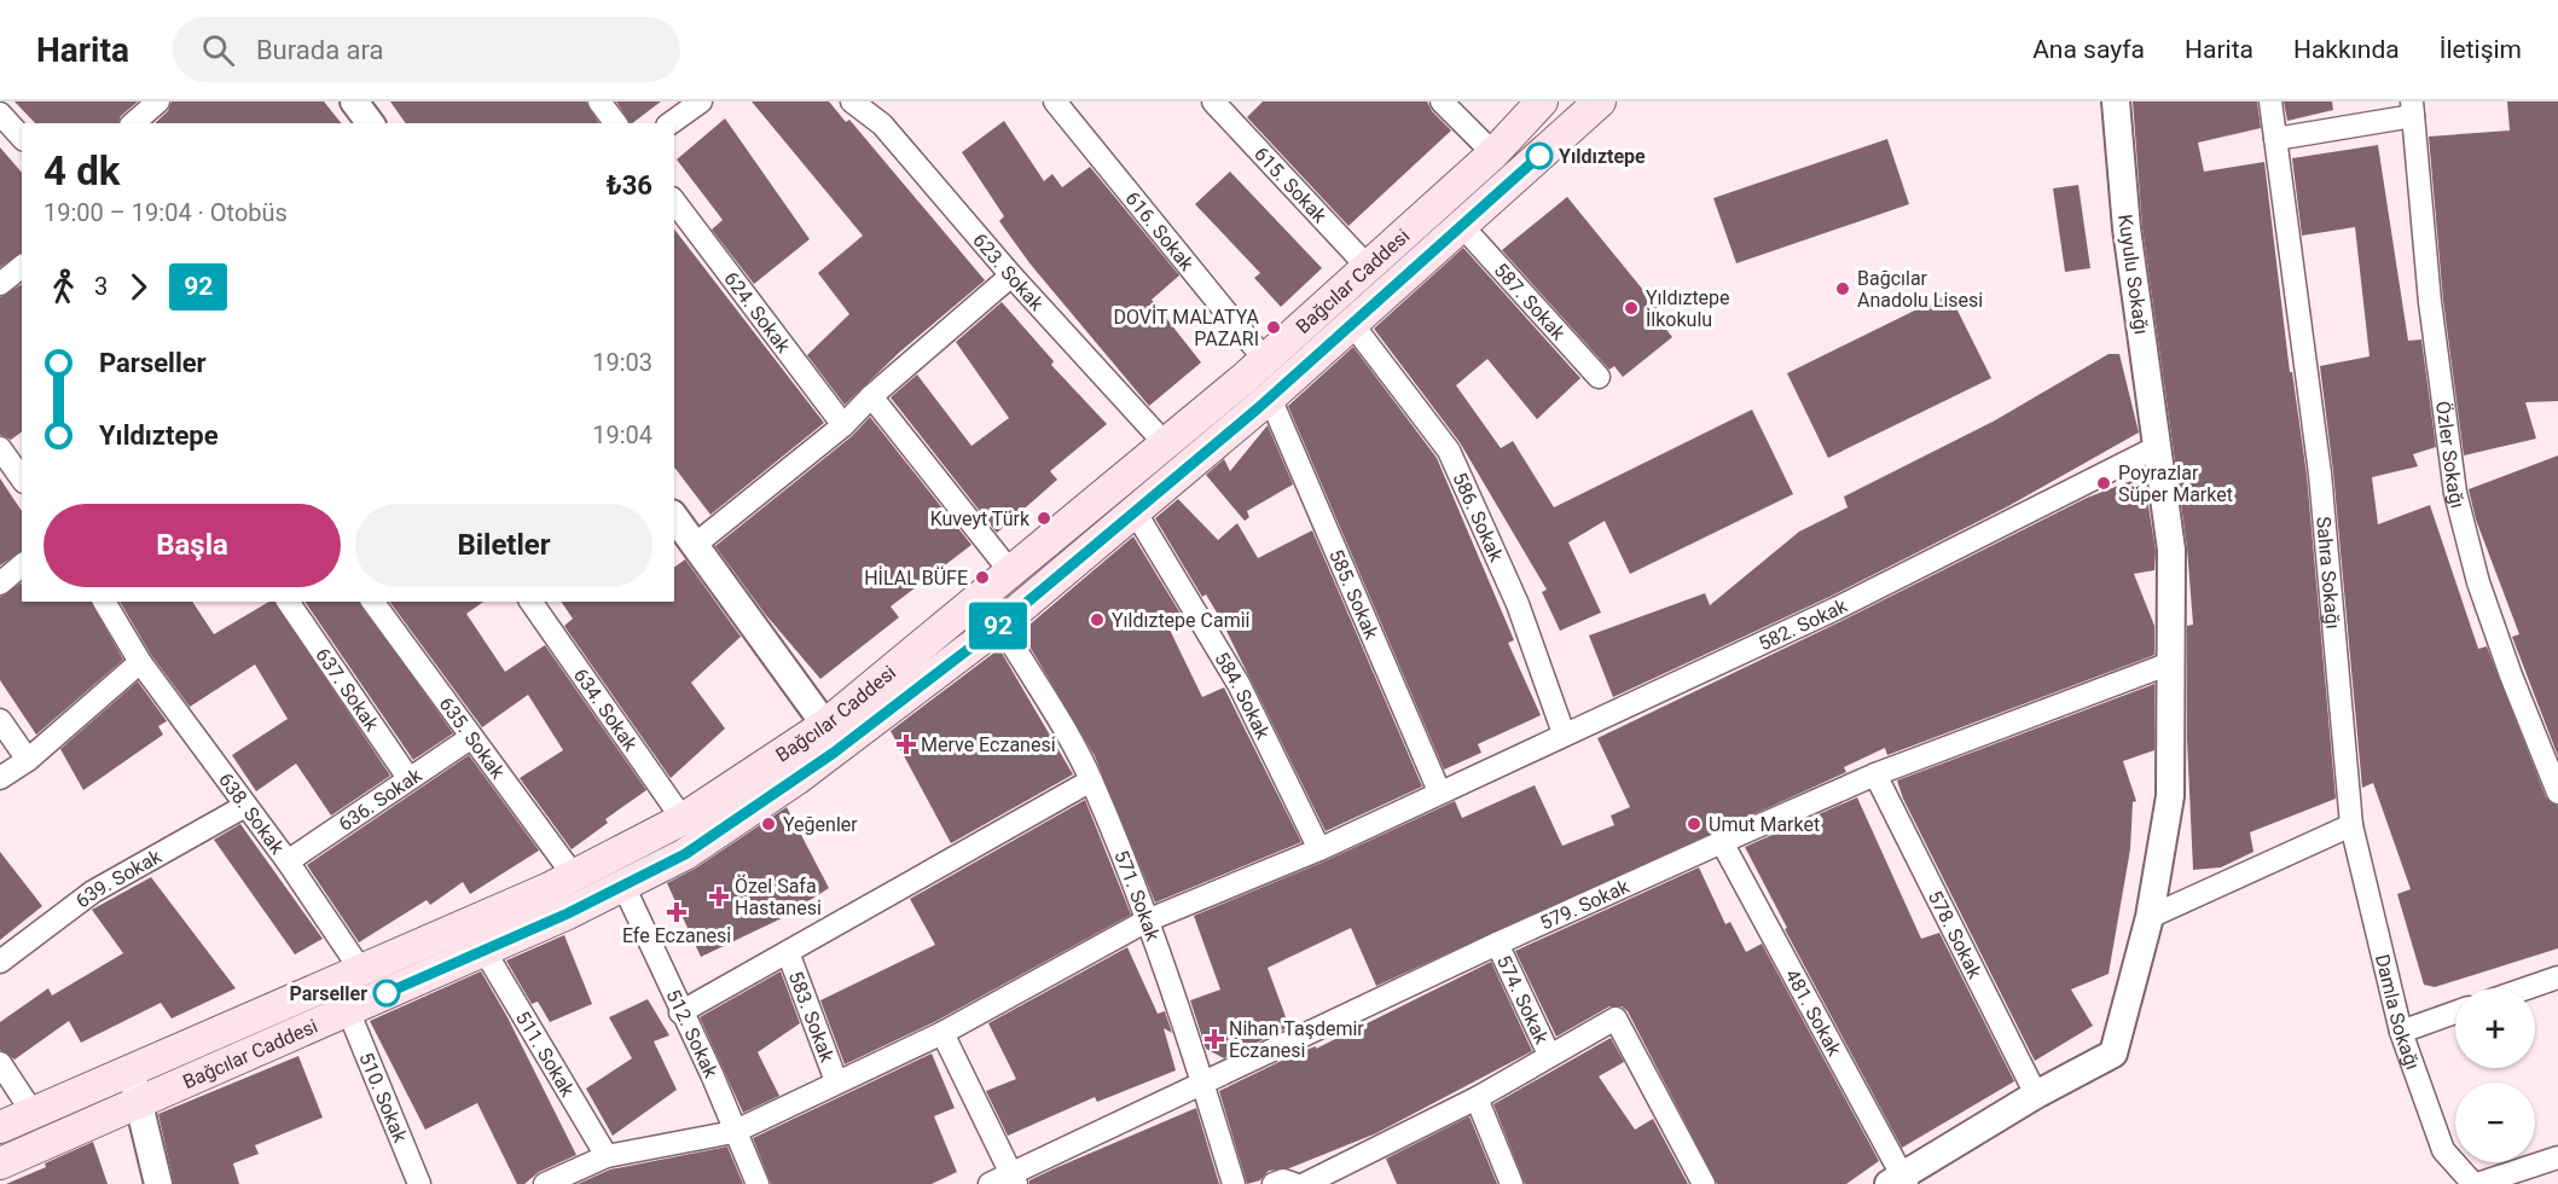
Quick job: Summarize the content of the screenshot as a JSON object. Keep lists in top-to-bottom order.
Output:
{
  "streets": {
    "main road": ["Bağcılar Caddesi"],
    "street": [
      "615. Sokak",
      "616. Sokak",
      "623. Sokak",
      "Kuyulu Sokağı",
      "587. Sokak",
      "624. Sokak",
      "Özler Sokağı",
      "586. Sokak",
      "Sahra Sokağı",
      "585. Sokak",
      "582. Sokak",
      "637. Sokak",
      "584. Sokak",
      "634. Sokak",
      "635. Sokak",
      "636. Sokak",
      "638. Sokak",
      "639. Sokak",
      "571. Sokak",
      "579. Sokak",
      "578. Sokak",
      "574. Sokak",
      "Damla Sokağı",
      "481. Sokak",
      "583. Sokak",
      "512. Sokak",
      "511. Sokak",
      "510. Sokak"
    ]
  },
  "crossings": [
    ["615. Sokak", "Bağcılar Caddesi"],
    ["616. Sokak", "Bağcılar Caddesi"],
    ["623. Sokak", "Bağcılar Caddesi"],
    ["Kuyulu Sokağı", "582. Sokak"],
    ["Kuyulu Sokağı", "579. Sokak"],
    ["Kuyulu Sokağı", "578. Sokak"],
    ["Kuyulu Sokağı", "481. Sokak"],
    ["Bağcılar Caddesi", "587. Sokak"],
    ["Bağcılar Caddesi", "586. Sokak"],
    ["Bağcılar Caddesi", "585. Sokak"],
    ["Bağcılar Caddesi", "584. Sokak"],
    ["Bağcılar Caddesi", "634. Sokak"],
    ["Bağcılar Caddesi", "635. Sokak"],
    ["Bağcılar Caddesi", "638. Sokak"],
    ["Bağcılar Caddesi", "571. Sokak"],
    ["Bağcılar Caddesi", "512. Sokak"],
    ["Bağcılar Caddesi", "511. Sokak"],
    ["Bağcılar Caddesi", "510. Sokak"],
    ["586. Sokak", "582. Sokak"],
    ["Sahra Sokağı", "Damla Sokağı"],
    ["585. Sokak", "582. Sokak"],
    ["582. Sokak", "584. Sokak"],
    ["582. Sokak", "571. Sokak"],
    ["582. Sokak", "583. Sokak"],
    ["582. Sokak", "512. Sokak"],
    ["582. Sokak", "511. Sokak"],
    ["637. Sokak", "636. Sokak"],
    ["635. Sokak", "636. Sokak"],
    ["636. Sokak", "638. Sokak"],
    ["638. Sokak", "639. Sokak"],
    ["571. Sokak", "579. Sokak"],
    ["579. Sokak", "578. Sokak"],
    ["579. Sokak", "574. Sokak"],
    ["579. Sokak", "481. Sokak"]
  ],
  "places": {
    "other": [
      "Yıldıztepe",
      "Bağcılar Anadolu Lisesi",
      "Yıldıztepe İlkokulu",
      "DOVİT MALATYA PAZARI",
      "Poyrazlar Süper Market",
      "Kuveyt Türk",
      "HİLAL BÜFE",
      "Yıldıztepe Camii",
      "Yeğenler",
      "Umut Market",
      "Parseller"
    ],
    "health": [
      "Merve Eczanesi",
      "Özel Safa Hastanesi",
      "Efe Eczanesi",
      "Nihan Taşdemir Eczanesi"
    ]
  },
  "lines": ["bus line 92"],
  "page": {
    "header": "Harita",
    "search": "Burada ara",
    "nav": [
      "Ana sayfa",
      "Harita",
      "Hakkında",
      "İletişim"
    ],
    "on_map": "92",
    "heading": ["4 dk", "19:00 – 19:04 · Otobüs", "₺36"],
    "legs": ["3", "92"],
    "list": [
      {
        "name": "Parseller",
        "value": "19:03"
      },
      {
        "name": "Yıldıztepe",
        "value": "19:04"
      }
    ],
    "buttons": ["Başla", "Biletler"],
    "map_buttons": ["+", "−"]
  }
}
